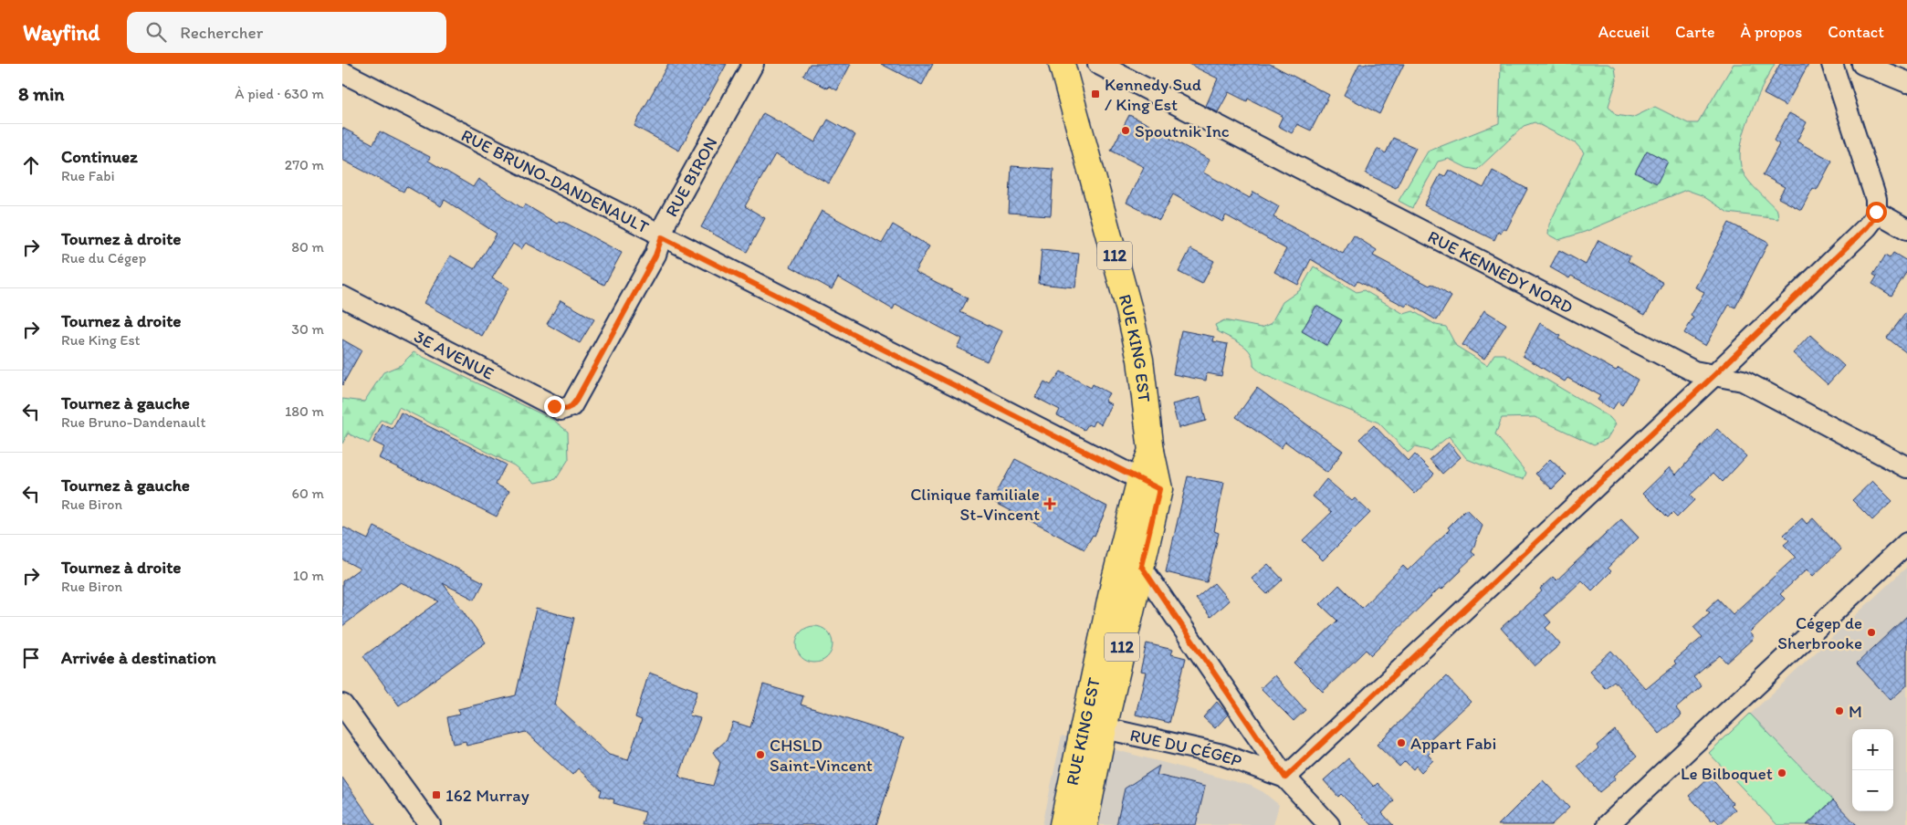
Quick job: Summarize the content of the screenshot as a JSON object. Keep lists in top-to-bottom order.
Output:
{
  "streets": {
    "main road": ["112", "RUE KING EST"],
    "street": [
      "RUE BIRON",
      "RUE BRUNO-DANDENAULT",
      "RUE KENNEDY NORD",
      "3E AVENUE",
      "RUE DU CÉGEP"
    ]
  },
  "crossings": [
    ["RUE BIRON", "RUE BRUNO-DANDENAULT"],
    ["RUE BIRON", "3E AVENUE"],
    ["RUE BRUNO-DANDENAULT", "RUE KING EST"],
    ["RUE KING EST", "RUE DU CÉGEP"]
  ],
  "places": {
    "transit": ["Kennedy Sud / King Est", "162 Murray"],
    "other": [
      "Spoutnik Inc",
      "Cégep de Sherbrooke",
      "M",
      "Appart Fabi",
      "CHSLD Saint-Vincent",
      "Le Bilboquet"
    ],
    "health": ["Clinique familiale St-Vincent"]
  },
  "page": {
    "header": "Wayfind",
    "search": "Rechercher",
    "nav": [
      "Accueil",
      "Carte",
      "À propos",
      "Contact"
    ],
    "heading": ["8 min", "À pied · 630 m"],
    "list": [
      ["Continuez", "Rue Fabi", "270 m"],
      ["Tournez à droite", "Rue du Cégep", "80 m"],
      ["Tournez à droite", "Rue King Est", "30 m"],
      ["Tournez à gauche", "Rue Bruno-Dandenault", "180 m"],
      ["Tournez à gauche", "Rue Biron", "60 m"],
      ["Tournez à droite", "Rue Biron", "10 m"],
      "Arrivée à destination"
    ],
    "map_buttons": ["+", "−"]
  }
}
